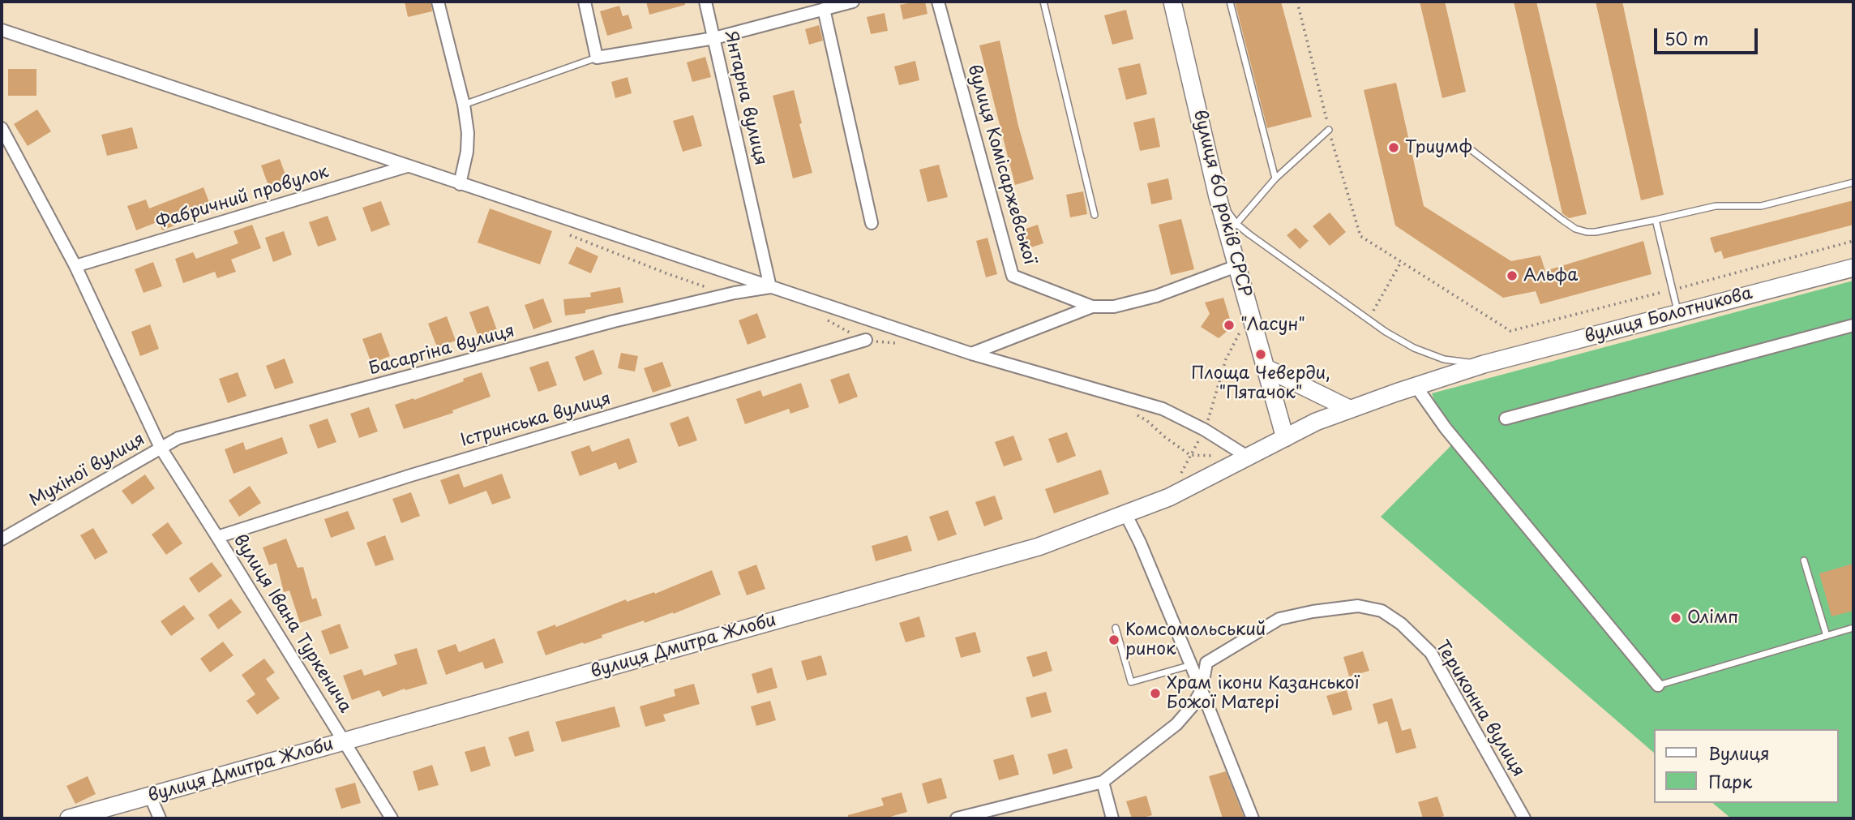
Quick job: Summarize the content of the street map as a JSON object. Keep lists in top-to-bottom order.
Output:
{
  "streets": {
    "main road": ["вулиця 60 років СРСР", "вулиця Болотникова", "вулиця Дмитра Жлоби"],
    "street": [
      "Янтарна вулиця",
      "вулиця Комісаржевської",
      "Фабричний провулок",
      "Басаргіна вулиця",
      "Істринська вулиця",
      "Мухіної вулиця",
      "вулиця Івана Туркенича",
      "Териконна вулиця"
    ]
  },
  "crossings": [
    ["Янтарна вулиця", "Басаргіна вулиця"],
    ["вулиця Комісаржевської", "вулиця 60 років СРСР"],
    ["Фабричний провулок", "вулиця Івана Туркенича"],
    ["вулиця 60 років СРСР", "вулиця Дмитра Жлоби"],
    ["вулиця Болотникова", "вулиця Дмитра Жлоби"],
    ["Басаргіна вулиця", "Мухіної вулиця"],
    ["Басаргіна вулиця", "вулиця Івана Туркенича"],
    ["Істринська вулиця", "вулиця Івана Туркенича"],
    ["Мухіної вулиця", "вулиця Івана Туркенича"],
    ["вулиця Івана Туркенича", "вулиця Дмитра Жлоби"]
  ],
  "places": [
    "Триумф",
    "Альфа",
    "\"Ласун\"",
    "Площа Чеверди, \"Пятачок\"",
    "Олімп",
    "Комсомольський ринок",
    "Храм ікони Казанської Божої Матері"
  ],
  "legend": ["Вулиця", "Парк"],
  "scale_bar": "50 m"
}
